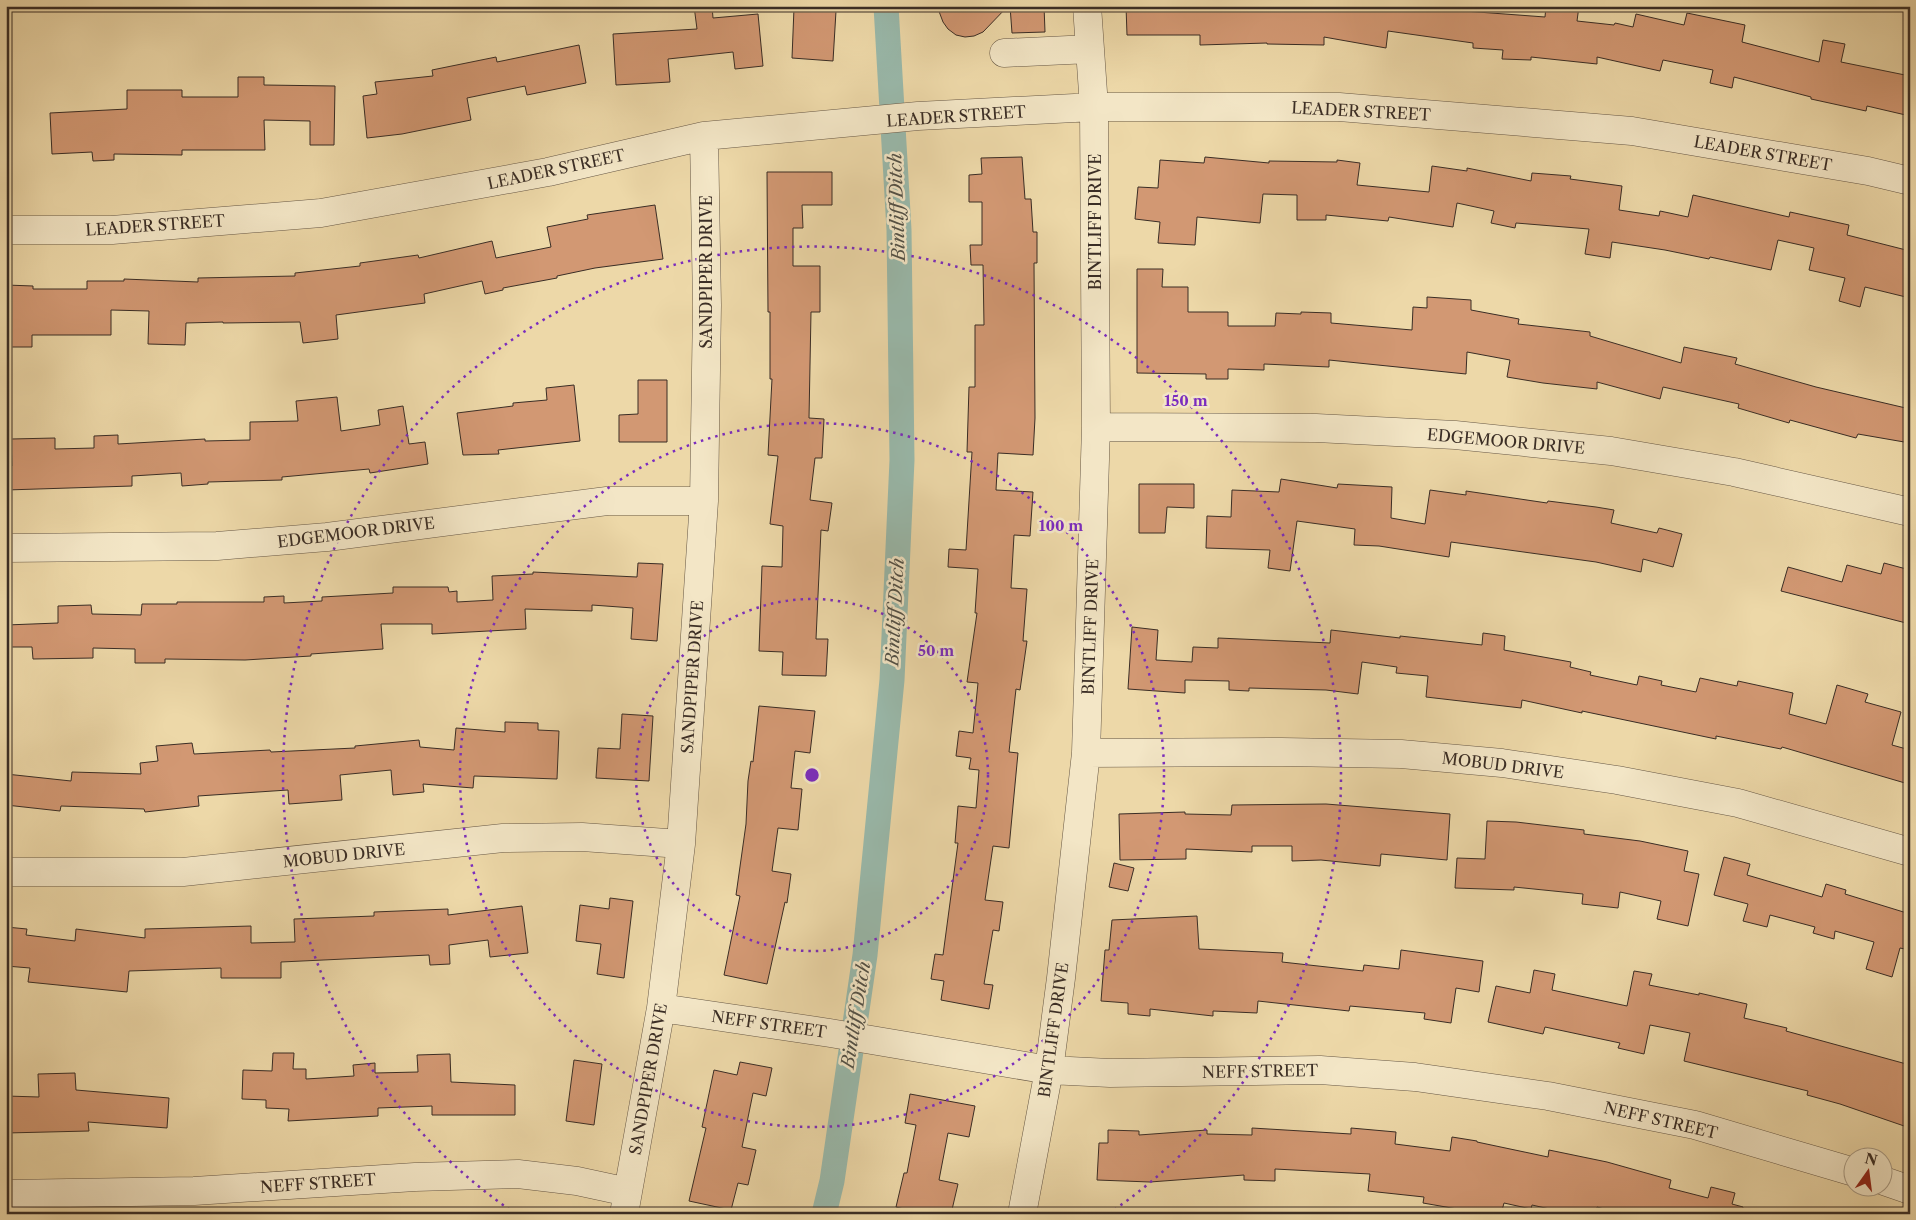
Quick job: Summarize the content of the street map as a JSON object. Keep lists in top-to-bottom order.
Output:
{
  "streets": {
    "street": [
      "LEADER STREET",
      "BINTLIFF DRIVE",
      "SANDPIPER DRIVE",
      "EDGEMOOR DRIVE",
      "MOBUD DRIVE",
      "NEFF STREET"
    ]
  },
  "crossings": [
    ["LEADER STREET", "BINTLIFF DRIVE"],
    ["LEADER STREET", "SANDPIPER DRIVE"],
    ["BINTLIFF DRIVE", "EDGEMOOR DRIVE"],
    ["BINTLIFF DRIVE", "MOBUD DRIVE"],
    ["BINTLIFF DRIVE", "NEFF STREET"],
    ["SANDPIPER DRIVE", "EDGEMOOR DRIVE"],
    ["SANDPIPER DRIVE", "MOBUD DRIVE"],
    ["SANDPIPER DRIVE", "NEFF STREET"]
  ],
  "water": ["Bintliff Ditch"],
  "north": "top",
  "rings": ["150 m", "100 m", "50 m"]
}
